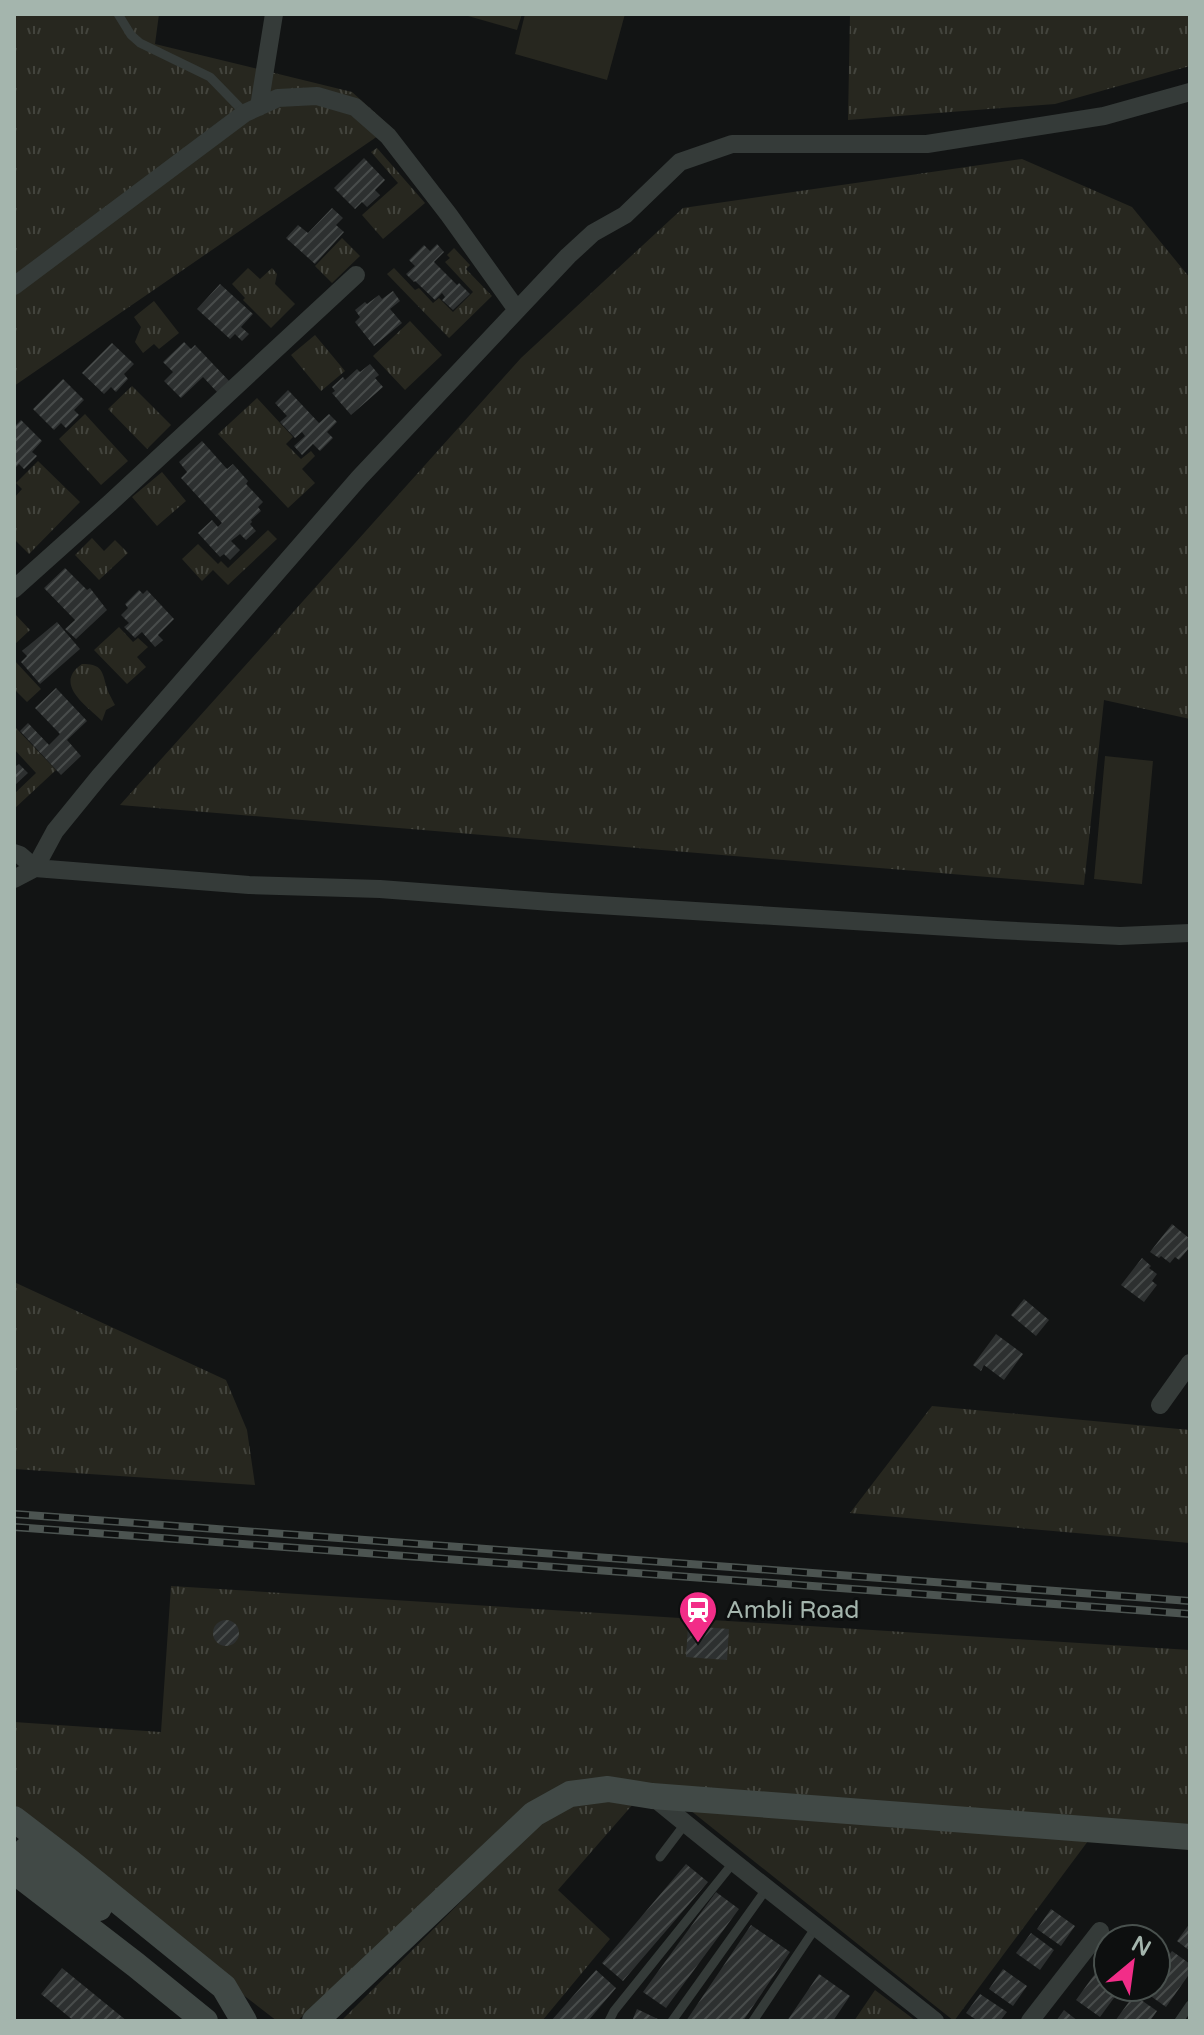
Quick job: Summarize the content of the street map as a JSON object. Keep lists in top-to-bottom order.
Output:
{
  "places": {
    "station": ["Ambli Road"]
  },
  "north": "top right"
}
